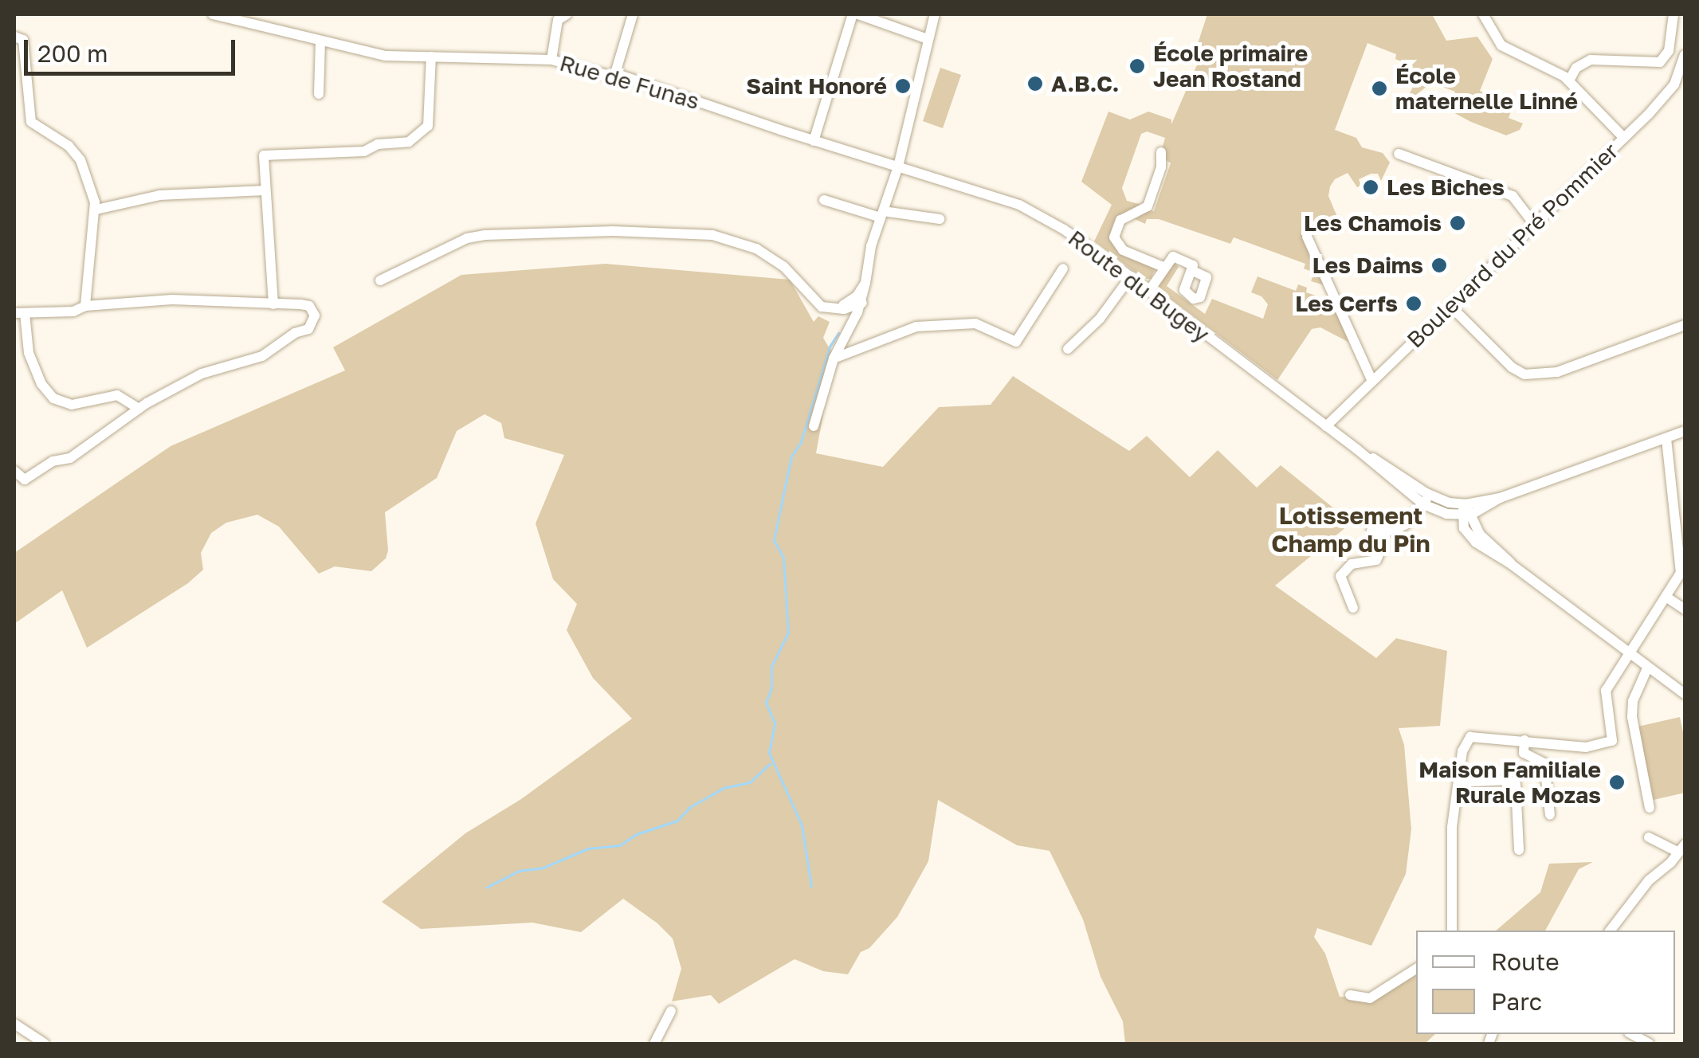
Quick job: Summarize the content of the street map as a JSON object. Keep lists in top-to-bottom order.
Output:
{
  "streets": {
    "street": ["Rue de Funas", "Boulevard du Pré Pommier", "Route du Bugey"]
  },
  "crossings": [
    ["Rue de Funas", "Route du Bugey"],
    ["Boulevard du Pré Pommier", "Route du Bugey"]
  ],
  "districts": ["Lotissement Champ du Pin"],
  "places": [
    "École primaire Jean Rostand",
    "A.B.C.",
    "Saint Honoré",
    "École maternelle Linné",
    "Les Biches",
    "Les Chamois",
    "Les Daims",
    "Les Cerfs",
    "Maison Familiale Rurale Mozas"
  ],
  "legend": ["Route", "Parc"],
  "scale_bar": "200 m"
}
